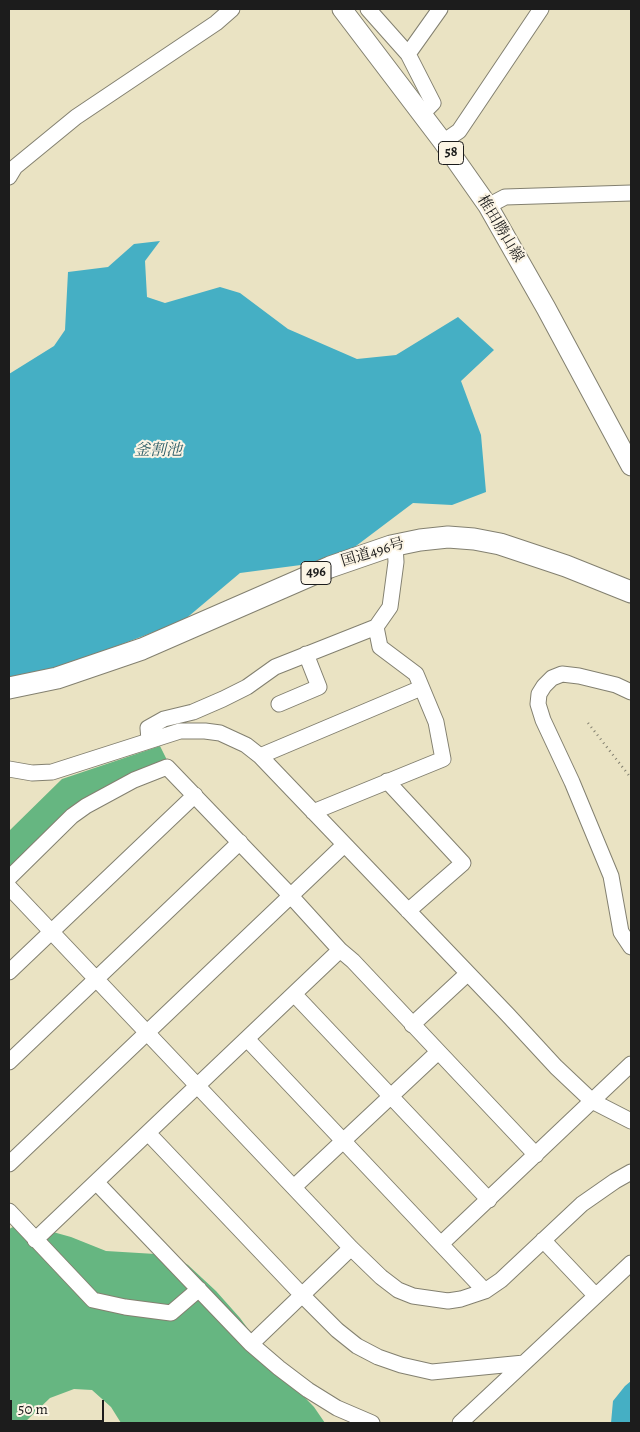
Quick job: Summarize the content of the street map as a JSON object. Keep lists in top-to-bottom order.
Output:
{
  "streets": {
    "highway": ["国道496号", "496"],
    "main road": ["58", "椎田勝山線"]
  },
  "water": ["釜割池"],
  "scale_bar": "50 m"
}
